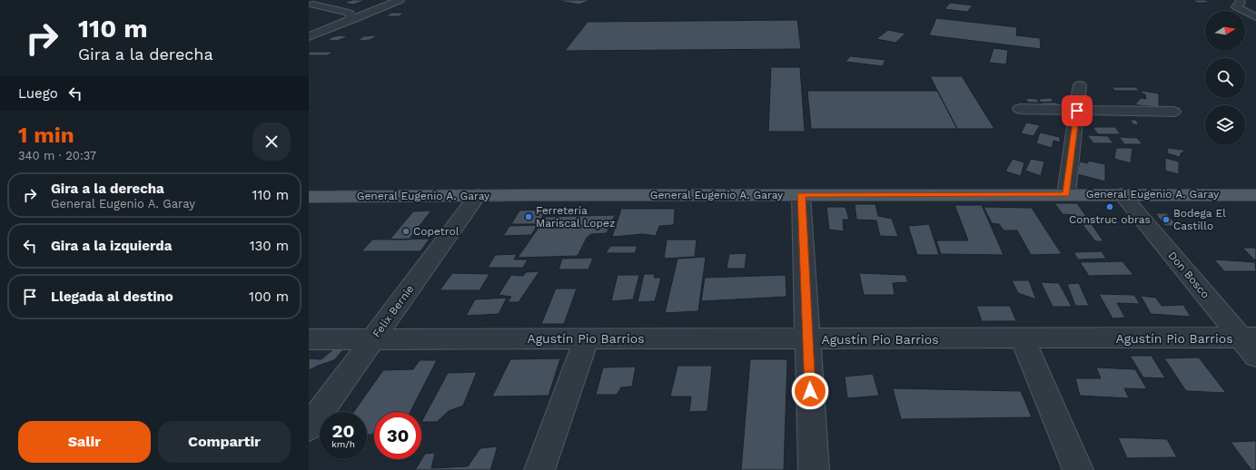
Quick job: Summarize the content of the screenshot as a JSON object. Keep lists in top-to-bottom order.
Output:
{
  "streets": {
    "main road": ["General Eugenio A. Garay"],
    "street": ["Don Bosco", "Felix Bernie", "Agustín Pio Barrios"]
  },
  "crossings": [
    ["General Eugenio A. Garay", "Don Bosco"],
    ["General Eugenio A. Garay", "Felix Bernie"],
    ["Don Bosco", "Agustín Pio Barrios"],
    ["Felix Bernie", "Agustín Pio Barrios"]
  ],
  "places": [
    "Construc obras",
    "Ferretería Mariscal Lopez",
    "Bodega El Castillo",
    "Copetrol"
  ],
  "north": "right",
  "page": {
    "turn": ["110 m", "Gira a la derecha"],
    "then": "Luego",
    "heading": ["1 min", "340 m · 20:37"],
    "list": [
      {
        "name": "Gira a la derecha",
        "note": "General Eugenio A. Garay",
        "value": "110 m"
      },
      {
        "name": "Gira a la izquierda",
        "value": "130 m"
      },
      {
        "name": "Llegada al destino",
        "value": "100 m"
      }
    ],
    "speed": "20 km/h",
    "limit": "30",
    "buttons": ["Salir", "Compartir"]
  }
}
